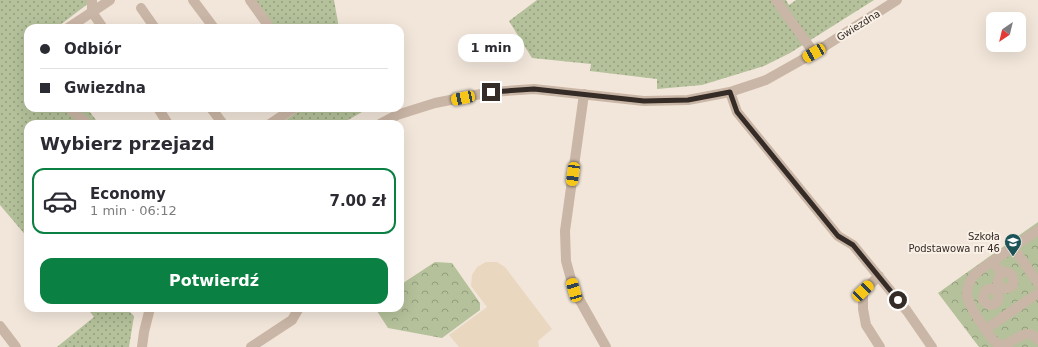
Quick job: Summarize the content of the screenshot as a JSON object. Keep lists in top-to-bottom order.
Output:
{
  "streets": {
    "street": ["Gwiezdna"]
  },
  "places": {
    "school or university": ["Szkoła Podstawowa nr 46"]
  },
  "north": "bottom left",
  "page": {
    "banner": ["Odbiór", "Gwiezdna"],
    "bubble": "1 min",
    "heading": "Wybierz przejazd",
    "list": [
      {
        "name": "Economy",
        "note": "1 min · 06:12",
        "value": "7.00 zł"
      }
    ],
    "buttons": "Potwierdź"
  }
}
